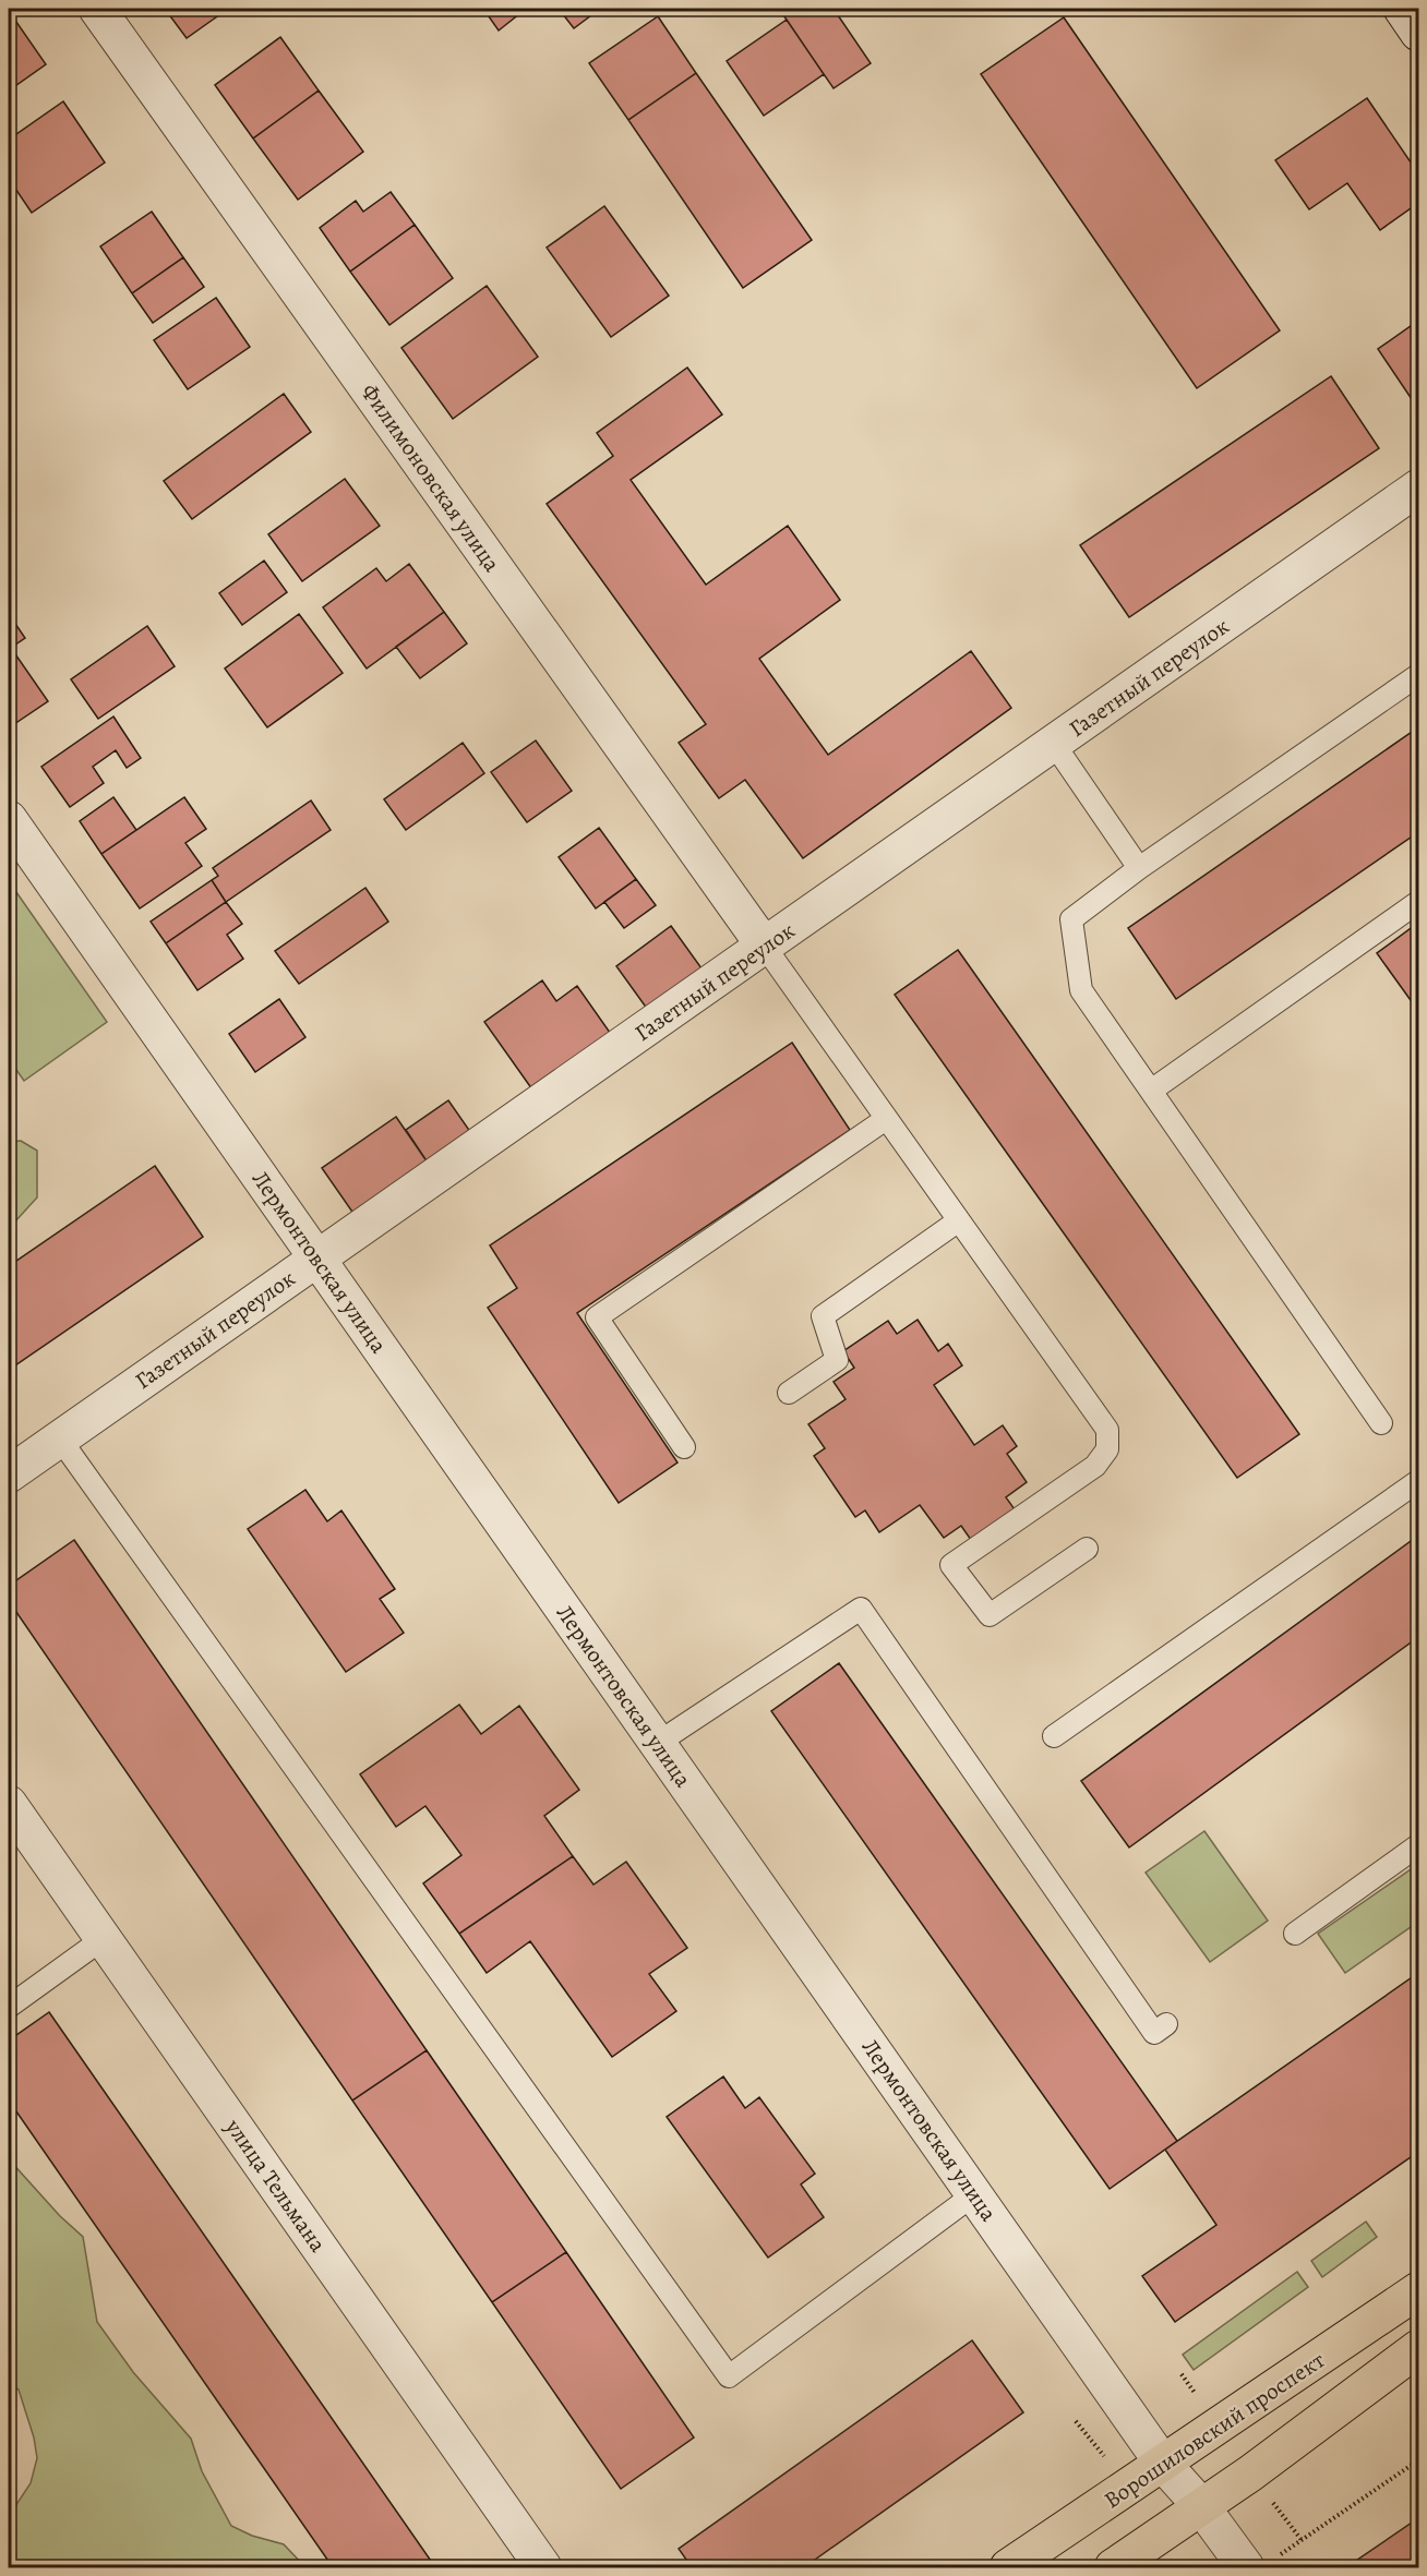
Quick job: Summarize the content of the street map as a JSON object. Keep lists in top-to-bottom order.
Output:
{
  "streets": {
    "main road": ["Ворошиловский проспект"],
    "street": [
      "Филимоновская улица",
      "Газетный переулок",
      "Лермонтовская улица",
      "улица Тельмана"
    ]
  },
  "crossings": [
    ["Филимоновская улица", "Газетный переулок"],
    ["Газетный переулок", "Лермонтовская улица"],
    ["Лермонтовская улица", "Ворошиловский проспект"]
  ]
}
